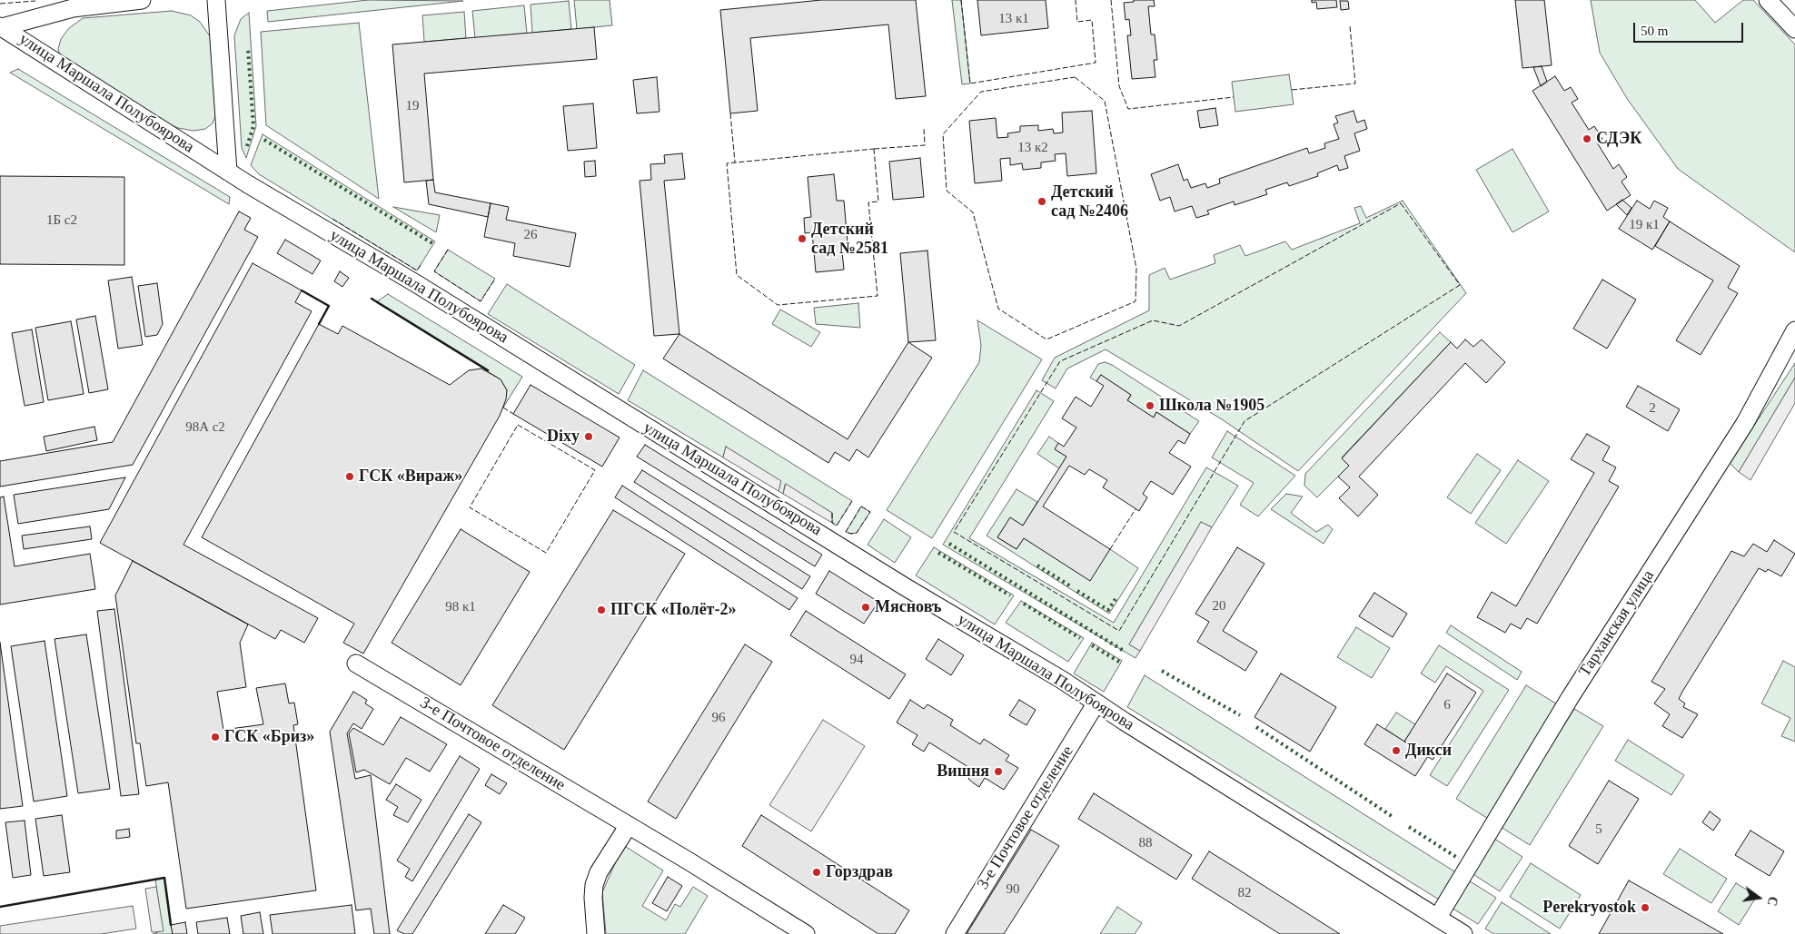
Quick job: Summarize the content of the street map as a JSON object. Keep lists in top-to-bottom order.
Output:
{
  "streets": {
    "street": ["улица Маршала Полубоярова", "Тарханская улица", "3-е Почтовое отделение"]
  },
  "crossings": [
    ["улица Маршала Полубоярова", "Тарханская улица"],
    ["улица Маршала Полубоярова", "3-е Почтовое отделение"]
  ],
  "places": [
    "СДЭК",
    "Детский сад №2406",
    "Детский сад №2581",
    "Школа №1905",
    "Dixy",
    "ГСК «Вираж»",
    "Мясновъ",
    "ПГСК «Полёт-2»",
    "ГСК «Бриз»",
    "Дикси",
    "Вишня",
    "Горздрав",
    "Perekryostok"
  ],
  "house_numbers": [
    "13 к1",
    "19",
    "13 к2",
    "1Б с2",
    "19 к1",
    "26",
    "2",
    "98А с2",
    "20",
    "98 к1",
    "94",
    "6",
    "96",
    "5",
    "88",
    "90",
    "82"
  ],
  "scale_bar": "50 m",
  "north": "right"
}
